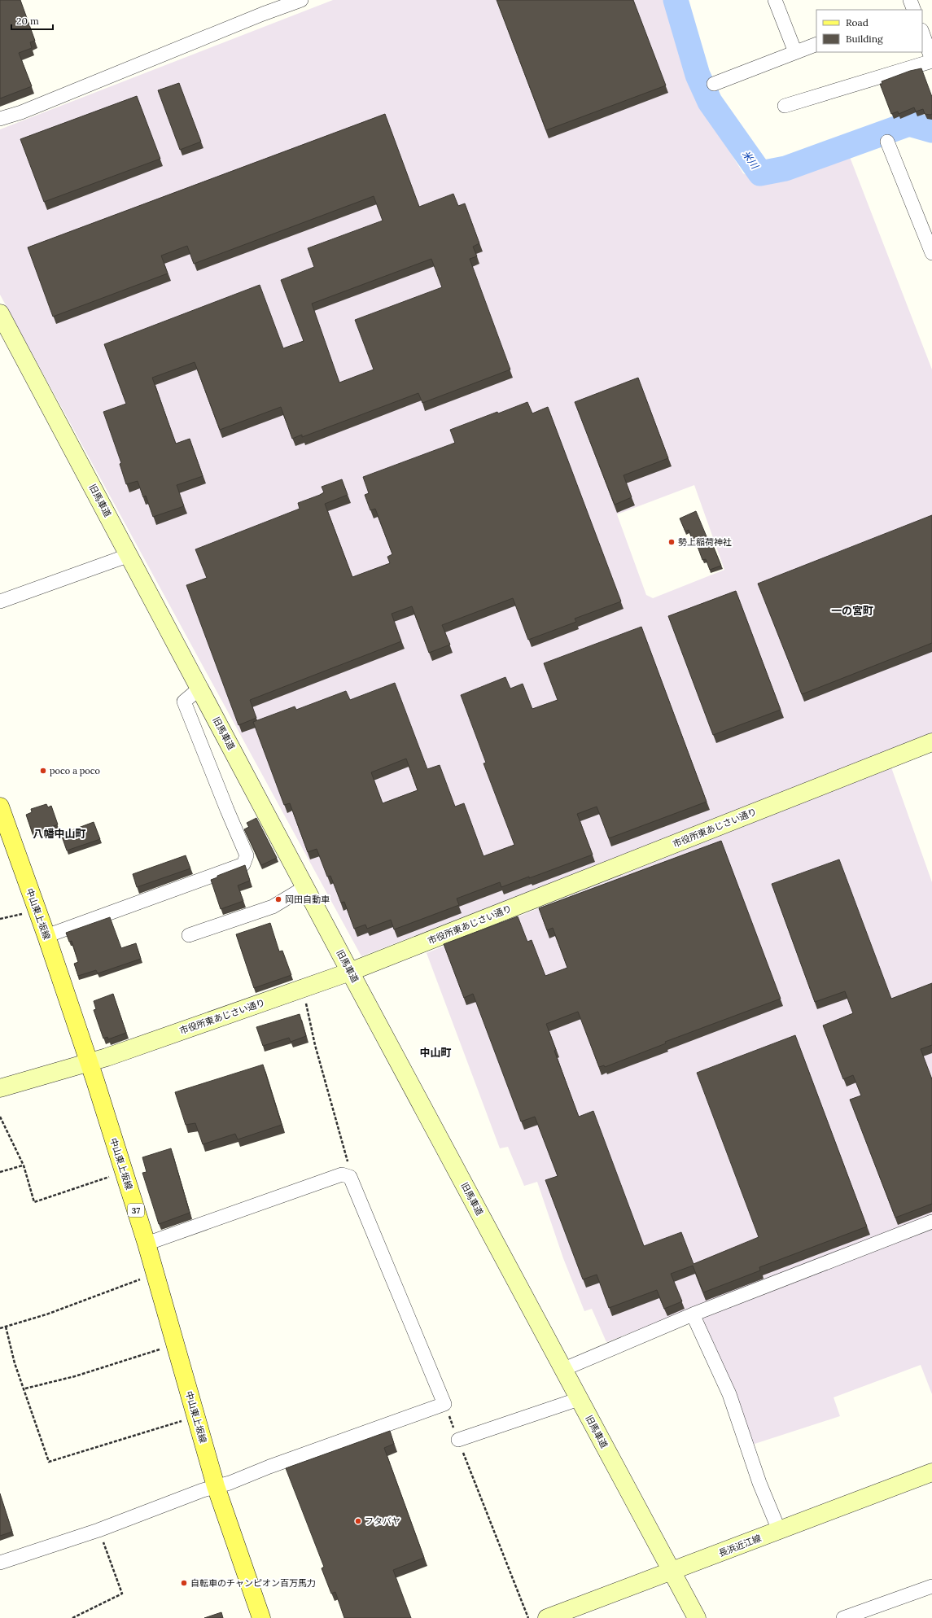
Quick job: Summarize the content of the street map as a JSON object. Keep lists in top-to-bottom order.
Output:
{
  "streets": {
    "main road": ["中山東上坂線", "37"],
    "street": ["旧馬車道", "市役所東あじさい通り", "長浜近江線"]
  },
  "crossings": [
    ["旧馬車道", "市役所東あじさい通り"],
    ["旧馬車道", "長浜近江線"],
    ["市役所東あじさい通り", "中山東上坂線"]
  ],
  "districts": ["一の宮町", "八幡中山町", "中山町"],
  "water": ["米川"],
  "places": [
    "勢上稲荷神社",
    "poco a poco",
    "岡田自動車",
    "フタバヤ",
    "自転車のチャンピオン百万馬力"
  ],
  "legend": ["Road", "Building"],
  "scale_bar": "20 m"
}
